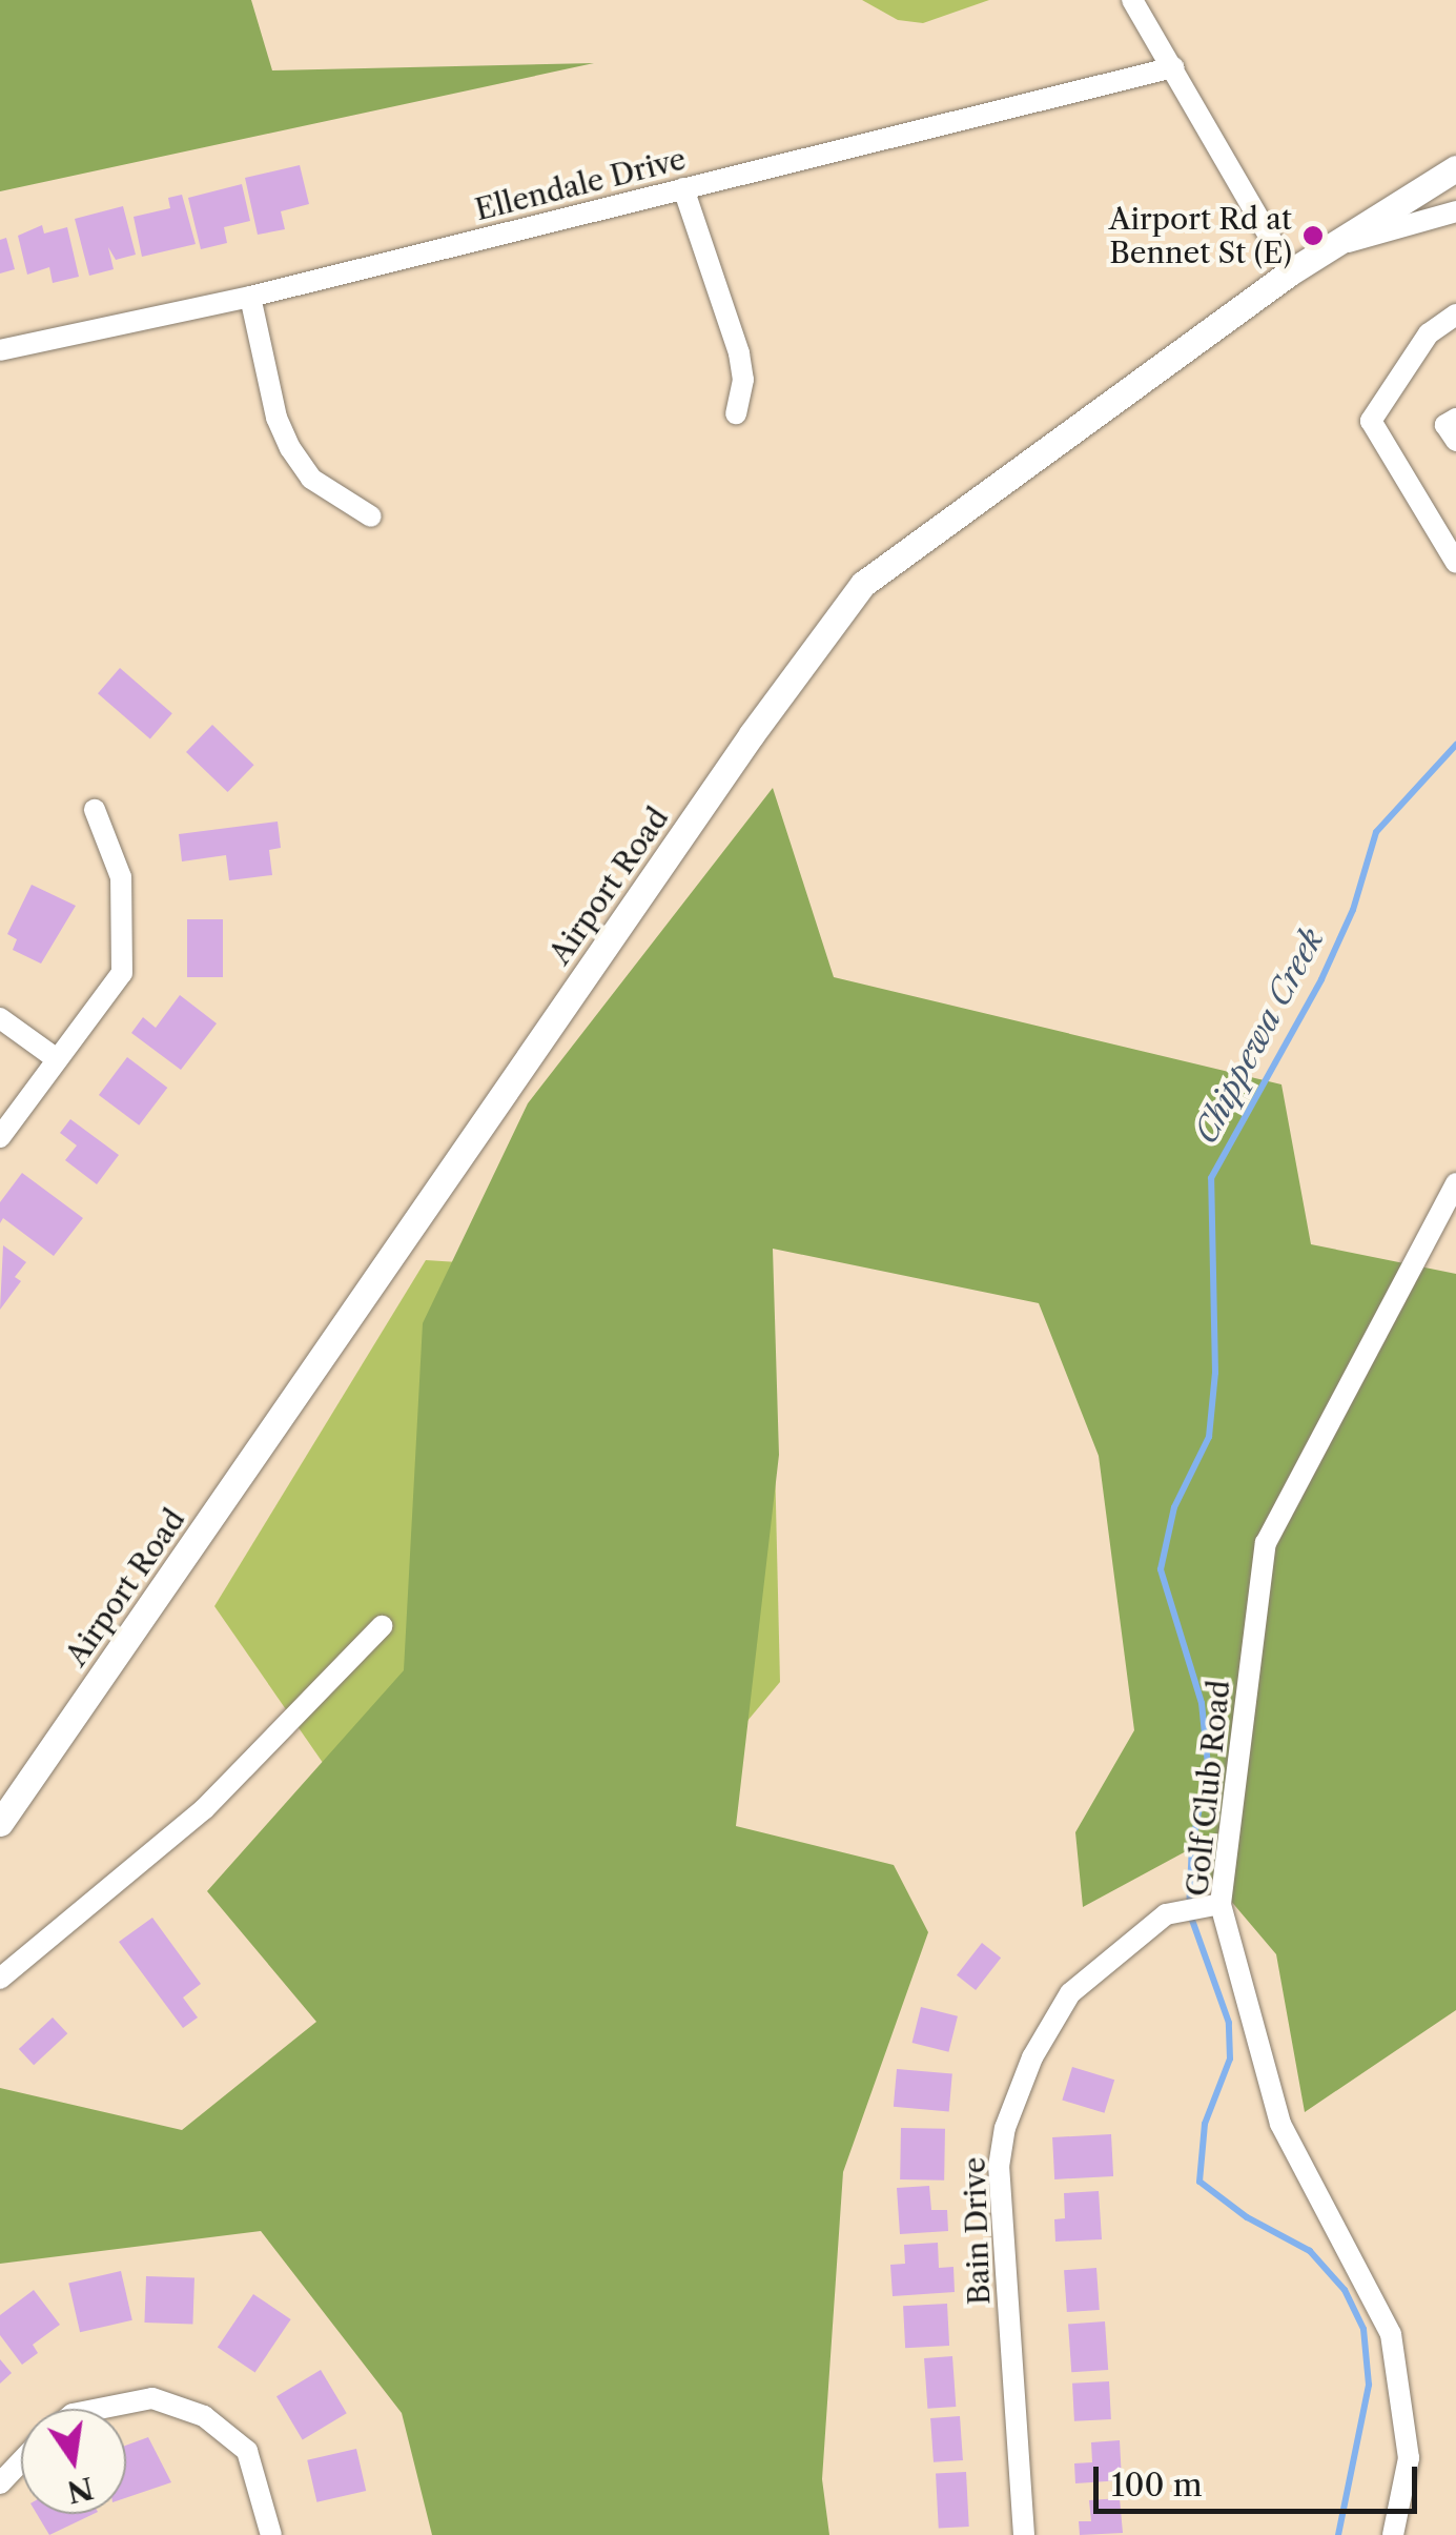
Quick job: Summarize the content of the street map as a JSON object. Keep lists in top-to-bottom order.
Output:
{
  "streets": {
    "main road": ["Airport Road"],
    "street": ["Ellendale Drive", "Golf Club Road", "Bain Drive"]
  },
  "crossings": [
    ["Golf Club Road", "Bain Drive"]
  ],
  "water": ["Chippewa Creek"],
  "places": ["Airport Rd at Bennet St (E)"],
  "scale_bar": "100 m",
  "north": "bottom"
}
